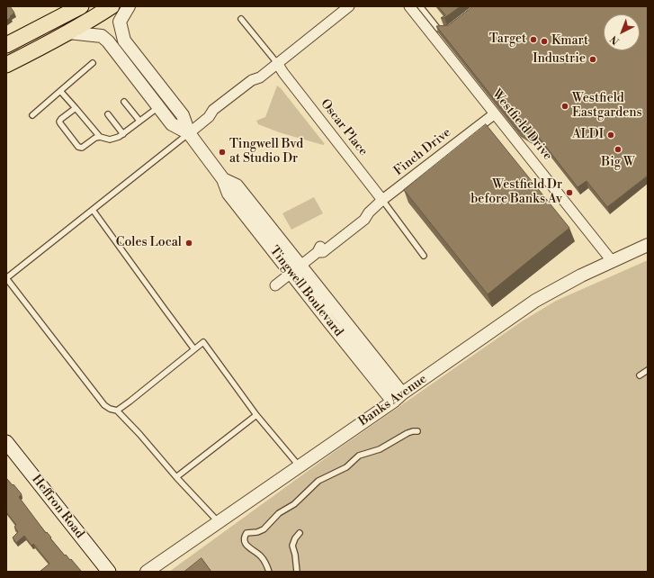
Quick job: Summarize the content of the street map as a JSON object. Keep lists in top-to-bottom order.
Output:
{
  "streets": {
    "main road": ["Heffron Road"],
    "street": [
      "Westfield Drive",
      "Oscar Place",
      "Finch Drive",
      "Tingwell Boulevard",
      "Banks Avenue"
    ]
  },
  "crossings": [
    ["Westfield Drive", "Finch Drive"],
    ["Westfield Drive", "Banks Avenue"],
    ["Oscar Place", "Finch Drive"],
    ["Finch Drive", "Tingwell Boulevard"],
    ["Tingwell Boulevard", "Banks Avenue"]
  ],
  "places": [
    "Target",
    "Kmart",
    "Industrie",
    "Westfield Eastgardens",
    "ALDI",
    "Big W",
    "Tingwell Bvd at Studio Dr",
    "Westfield Dr before Banks Av",
    "Coles Local"
  ],
  "north": "bottom left"
}
